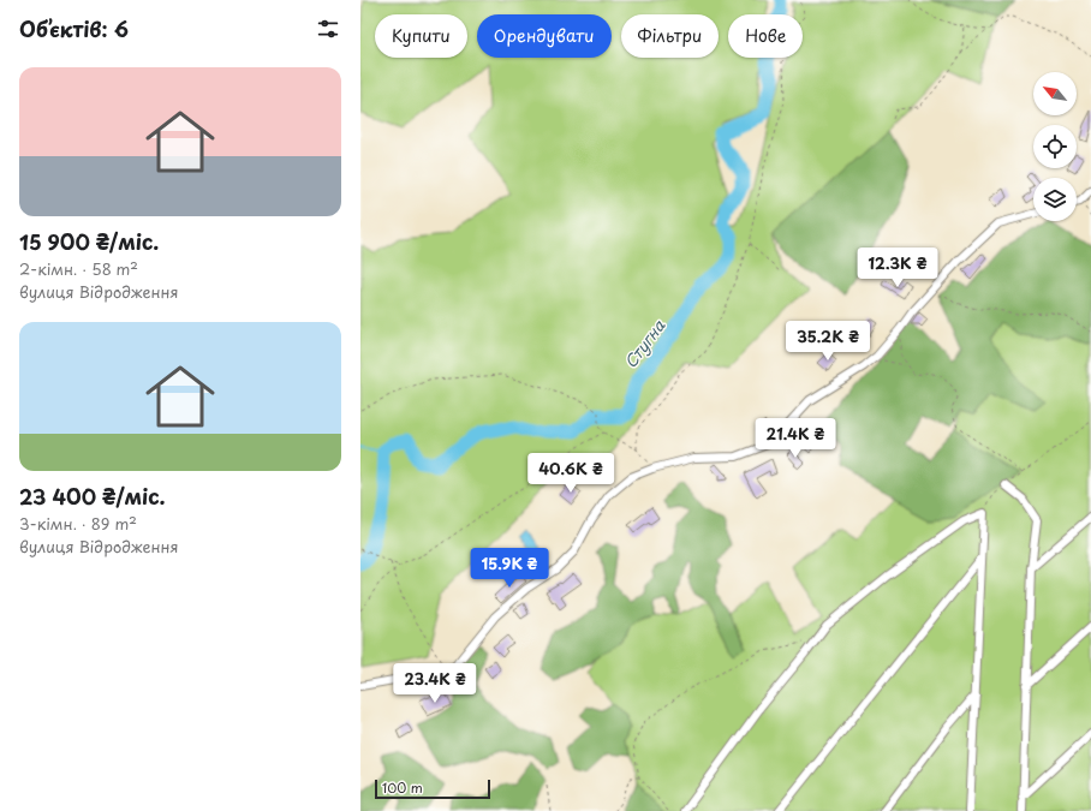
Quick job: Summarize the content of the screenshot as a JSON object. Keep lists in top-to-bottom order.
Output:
{
  "water": ["Стугна"],
  "scale_bar": "100 m",
  "north": "top left",
  "page": {
    "heading": "Об’єктів: 6",
    "chip": [
      "Купити",
      "Орендувати",
      "Фільтри",
      "Нове"
    ],
    "list": [
      {
        "name": "15 900 ₴/міс.",
        "note": "2-кімн. · 58 m² · вулиця Відродження"
      },
      {
        "name": "23 400 ₴/міс.",
        "note": "3-кімн. · 89 m² · вулиця Відродження"
      }
    ],
    "price": [
      "12.3K ₴",
      "35.2K ₴",
      "21.4K ₴",
      "40.6K ₴",
      "15.9K ₴",
      "23.4K ₴"
    ],
    "scale": "100 m"
  }
}
